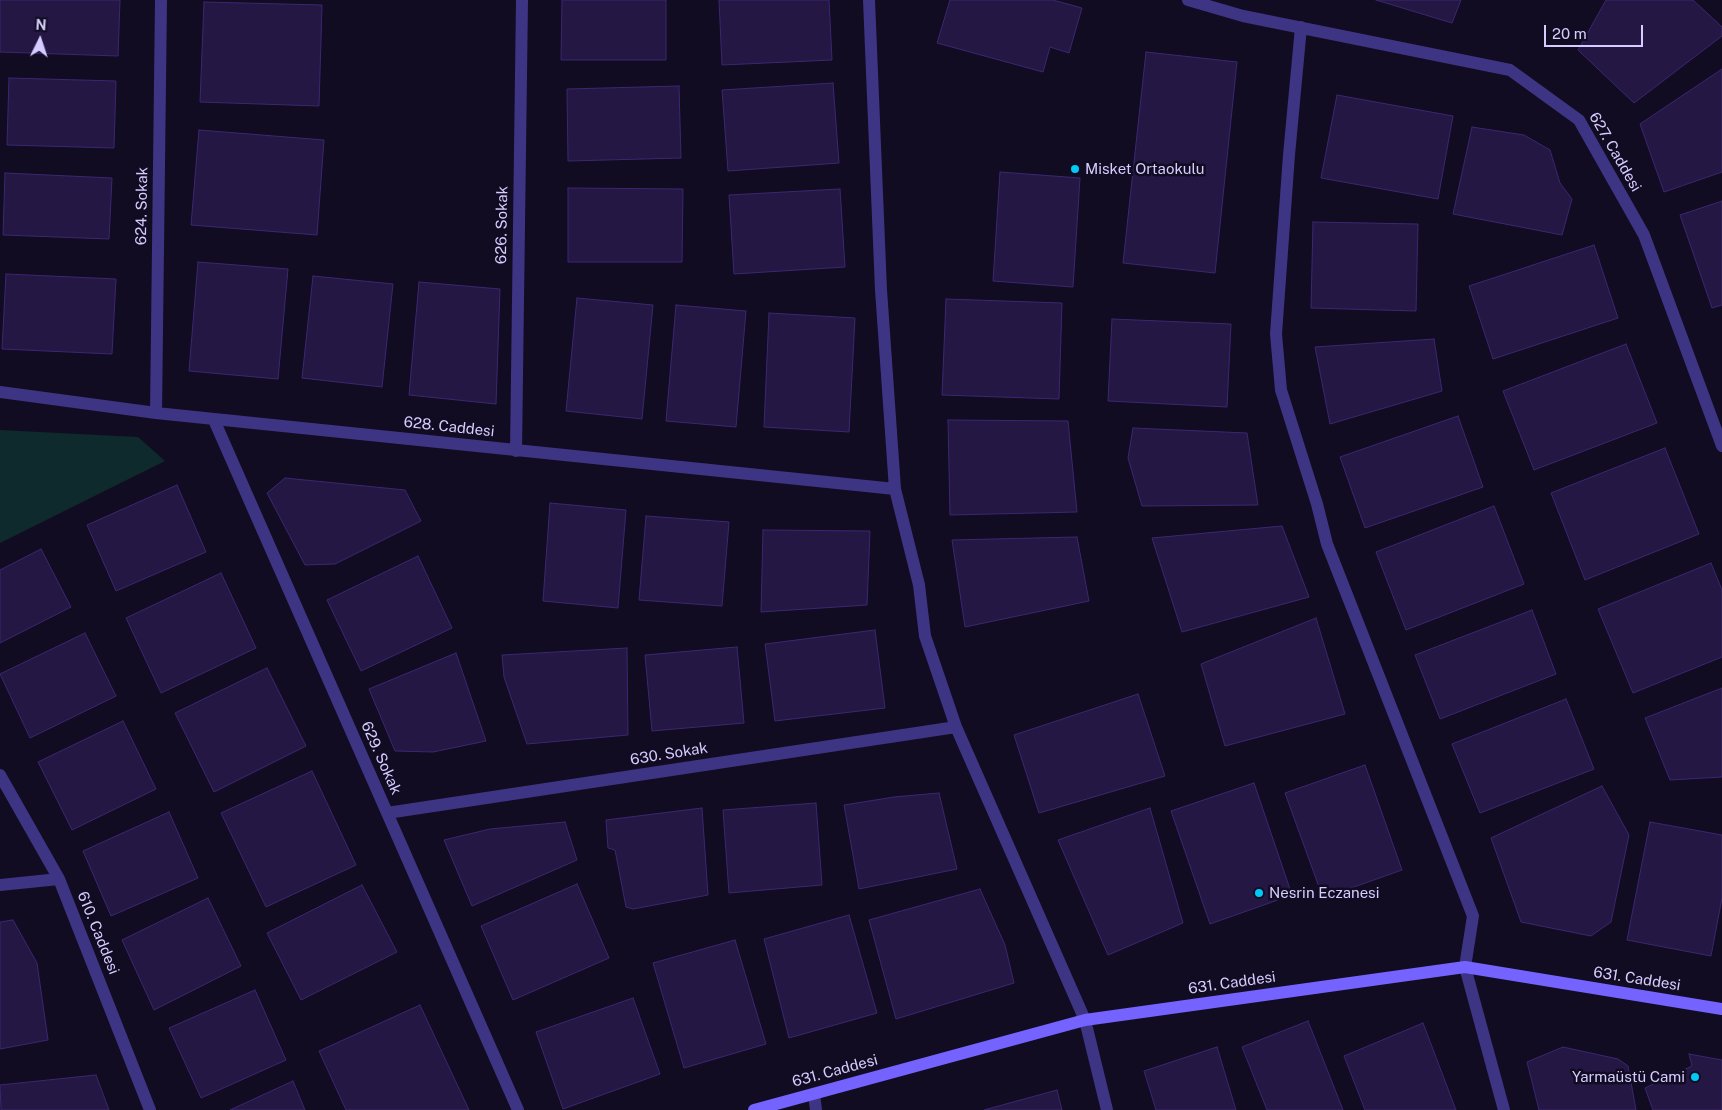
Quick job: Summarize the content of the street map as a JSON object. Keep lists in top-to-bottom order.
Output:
{
  "streets": {
    "street": [
      "627. Caddesi",
      "624. Sokak",
      "626. Sokak",
      "628. Caddesi",
      "630. Sokak",
      "629. Sokak",
      "610. Caddesi",
      "631. Caddesi"
    ]
  },
  "crossings": [
    ["624. Sokak", "628. Caddesi"],
    ["626. Sokak", "628. Caddesi"],
    ["628. Caddesi", "629. Sokak"],
    ["630. Sokak", "629. Sokak"]
  ],
  "places": ["Misket Ortaokulu", "Nesrin Eczanesi", "Yarmaüstü Cami"],
  "scale_bar": "20 m",
  "north": "top"
}
